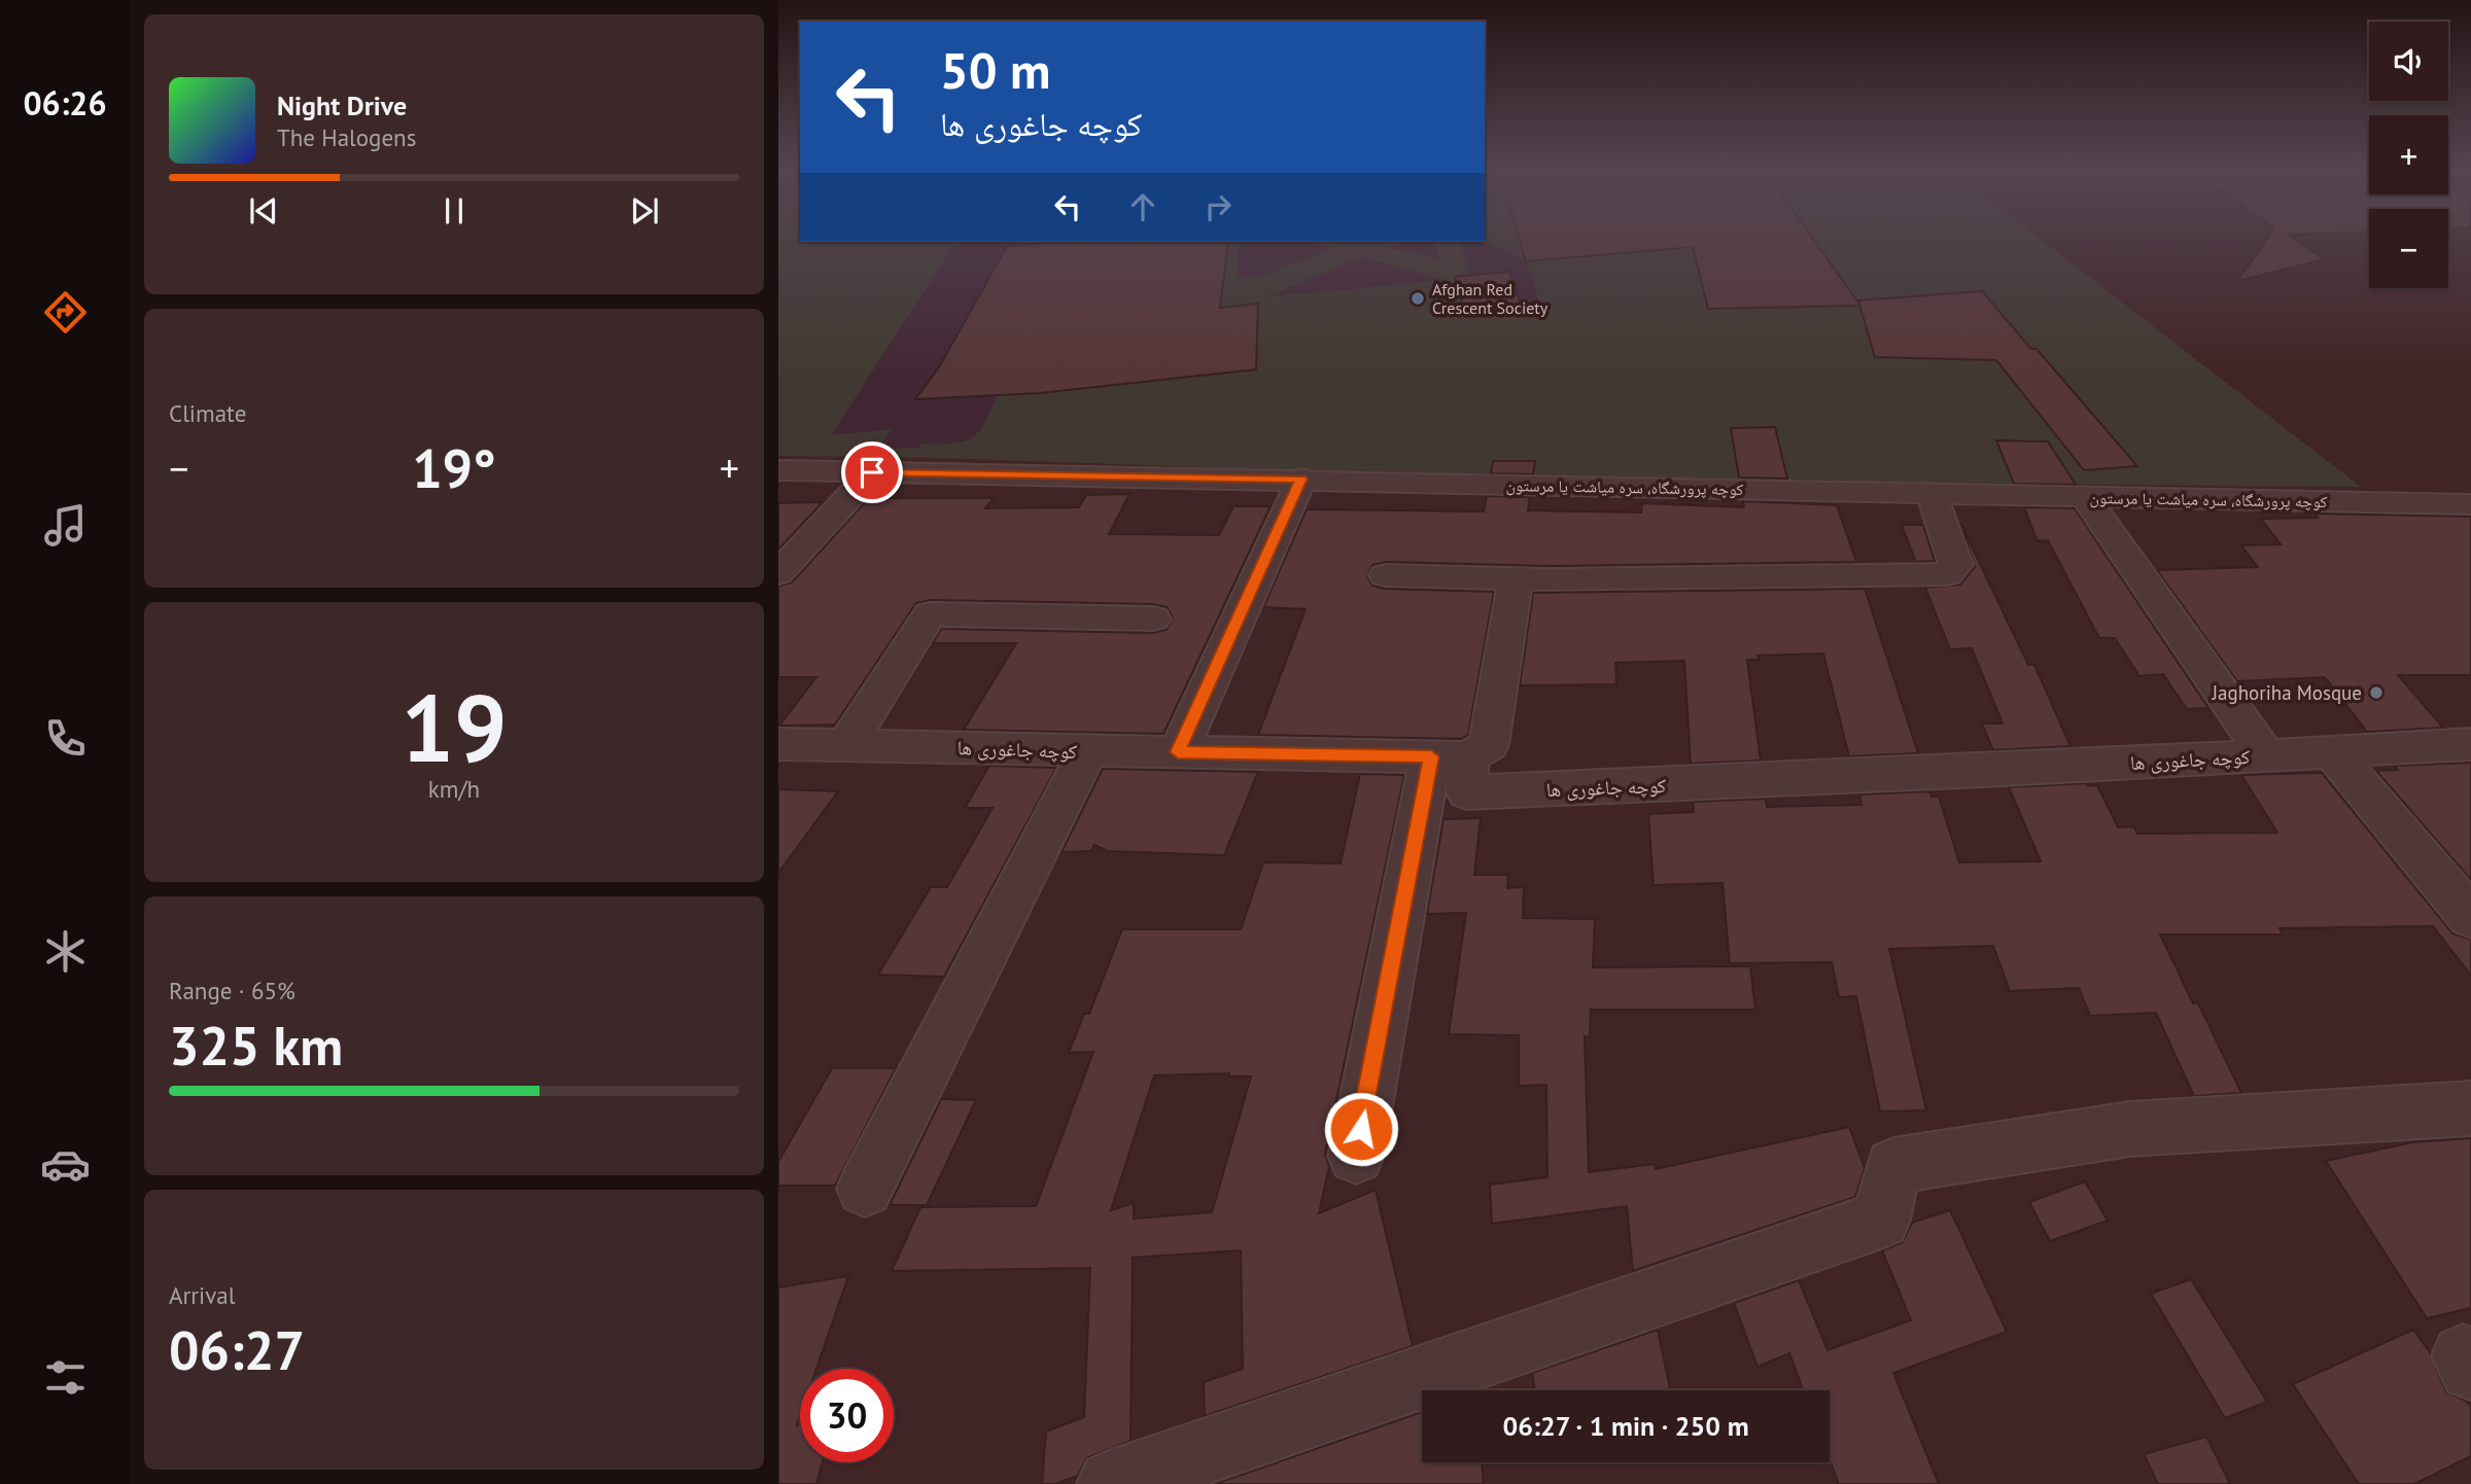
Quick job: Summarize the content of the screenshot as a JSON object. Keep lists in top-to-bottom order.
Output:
{
  "streets": {
    "street": ["کوچه پرورشگاه، سره میاشت یا مرستون", "کوچه جاغوری ها"]
  },
  "places": ["Afghan Red Crescent Society", "Jaghoriha Mosque"],
  "page": {
    "tabs": "06:26",
    "map_buttons": ["+", "−"],
    "turn": ["50 m", "کوچه جاغوری ها"],
    "song": ["Night Drive", "The Halogens"],
    "tile": [
      "Climate",
      ["19", "km/h"],
      ["Range · 65%", "325 km"],
      ["Arrival", "06:27"]
    ],
    "heat": ["−", "19°", "+"],
    "limit": "30",
    "trip": "06:27 · 1 min · 250 m"
  }
}
